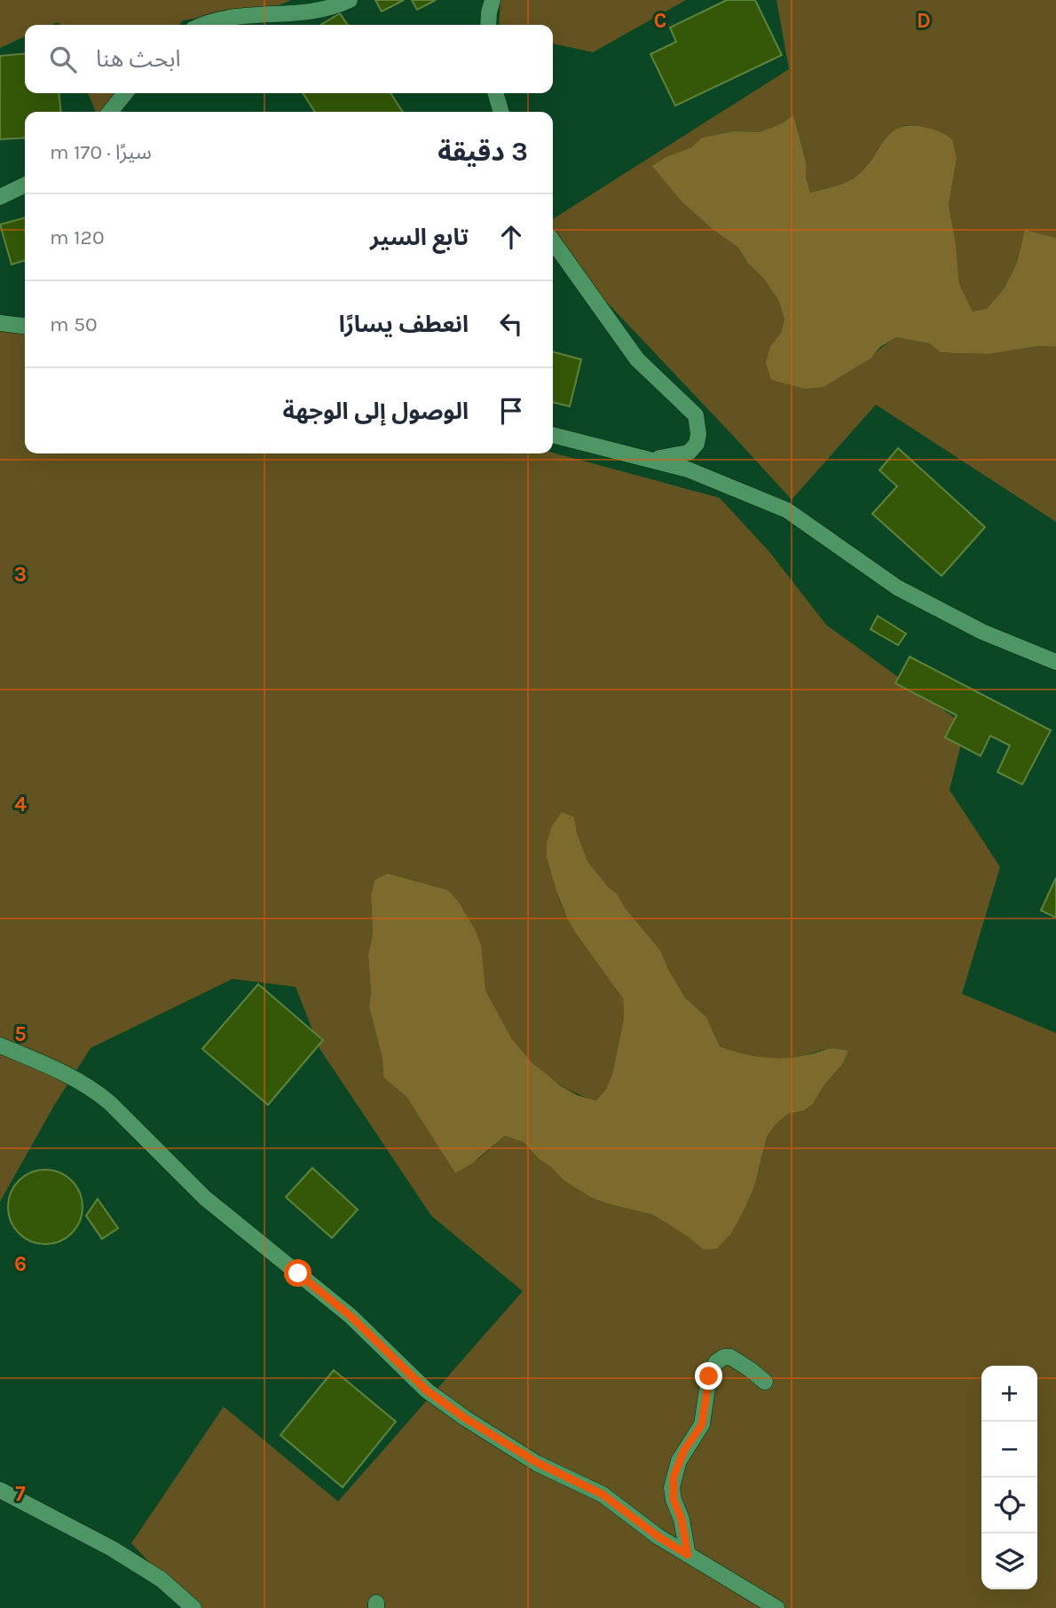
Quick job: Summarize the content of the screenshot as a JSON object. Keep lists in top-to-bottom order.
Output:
{
  "page": {
    "search": "ابحث هنا",
    "heading": ["3 دقيقة", "سيرًا · 170 m"],
    "list": [
      ["تابع السير", "120 m"],
      ["انعطف يسارًا", "50 m"],
      "الوصول إلى الوجهة"
    ],
    "map_buttons": ["+", "−"]
  },
  "grid": {
    "columns": ["C", "D"],
    "rows": [
      "3",
      "4",
      "5",
      "6",
      "7"
    ]
  }
}
